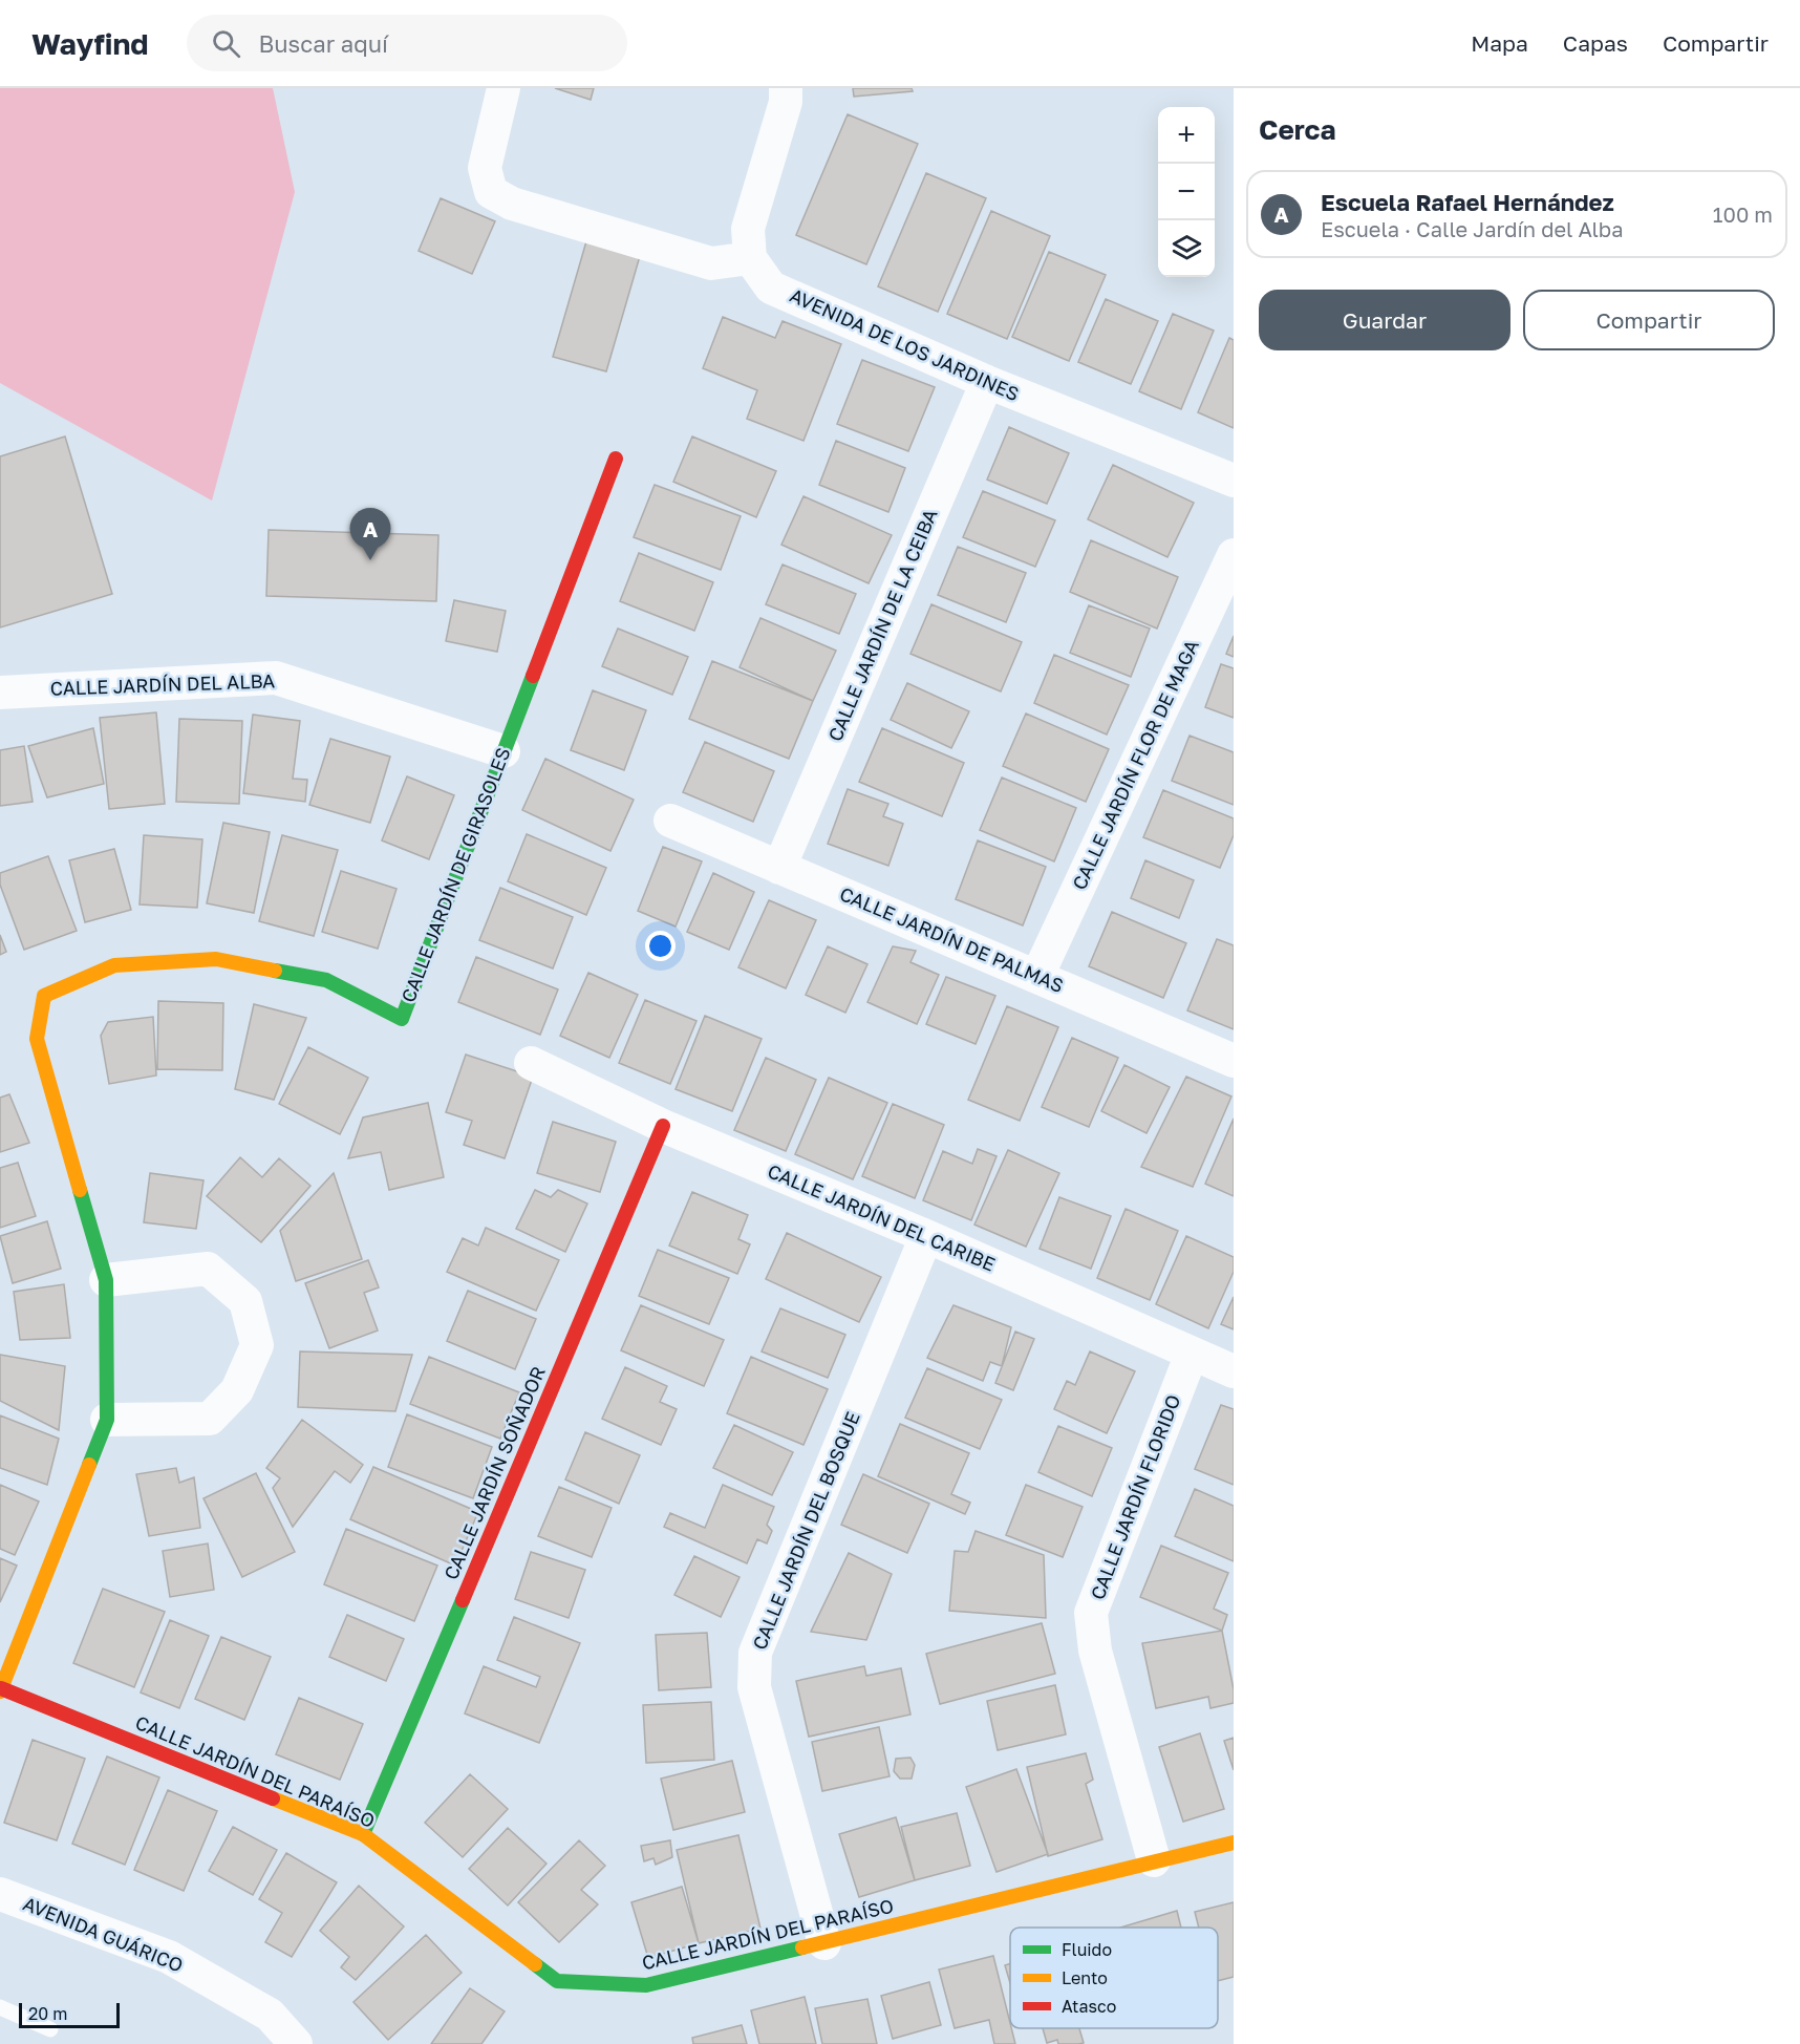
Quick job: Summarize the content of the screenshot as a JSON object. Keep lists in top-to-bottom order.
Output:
{
  "streets": {
    "street": [
      "AVENIDA DE LOS JARDINES",
      "CALLE JARDÍN DE LA CEIBA",
      "CALLE JARDÍN DEL ALBA",
      "CALLE JARDÍN FLOR DE MAGA",
      "CALLE JARDÍN DE GIRASOLES",
      "CALLE JARDÍN DE PALMAS",
      "CALLE JARDÍN DEL CARIBE",
      "CALLE JARDÍN SOÑADOR",
      "CALLE JARDÍN FLORIDO",
      "CALLE JARDÍN DEL BOSQUE",
      "CALLE JARDÍN DEL PARAÍSO",
      "AVENIDA GUÁRICO"
    ]
  },
  "crossings": [
    ["AVENIDA DE LOS JARDINES", "CALLE JARDÍN DE LA CEIBA"],
    ["CALLE JARDÍN DE LA CEIBA", "CALLE JARDÍN DE PALMAS"],
    ["CALLE JARDÍN DEL ALBA", "CALLE JARDÍN DE GIRASOLES"],
    ["CALLE JARDÍN FLOR DE MAGA", "CALLE JARDÍN DE PALMAS"],
    ["CALLE JARDÍN DE GIRASOLES", "CALLE JARDÍN DEL PARAÍSO"],
    ["CALLE JARDÍN DEL CARIBE", "CALLE JARDÍN SOÑADOR"],
    ["CALLE JARDÍN DEL CARIBE", "CALLE JARDÍN FLORIDO"],
    ["CALLE JARDÍN DEL CARIBE", "CALLE JARDÍN DEL BOSQUE"],
    ["CALLE JARDÍN SOÑADOR", "CALLE JARDÍN DEL PARAÍSO"],
    ["CALLE JARDÍN FLORIDO", "CALLE JARDÍN DEL PARAÍSO"],
    ["CALLE JARDÍN DEL BOSQUE", "CALLE JARDÍN DEL PARAÍSO"]
  ],
  "legend": ["Fluido", "Lento", "Atasco"],
  "scale_bar": "20 m",
  "page": {
    "header": "Wayfind",
    "search": "Buscar aquí",
    "nav": ["Mapa", "Capas", "Compartir"],
    "heading": "Cerca",
    "map_buttons": ["+", "−"],
    "list": [
      {
        "mark": "A",
        "name": "Escuela Rafael Hernández",
        "note": "Escuela · Calle Jardín del Alba",
        "value": "100 m"
      }
    ],
    "buttons": ["Guardar", "Compartir"],
    "pins": "A",
    "scale": "20 m"
  }
}
